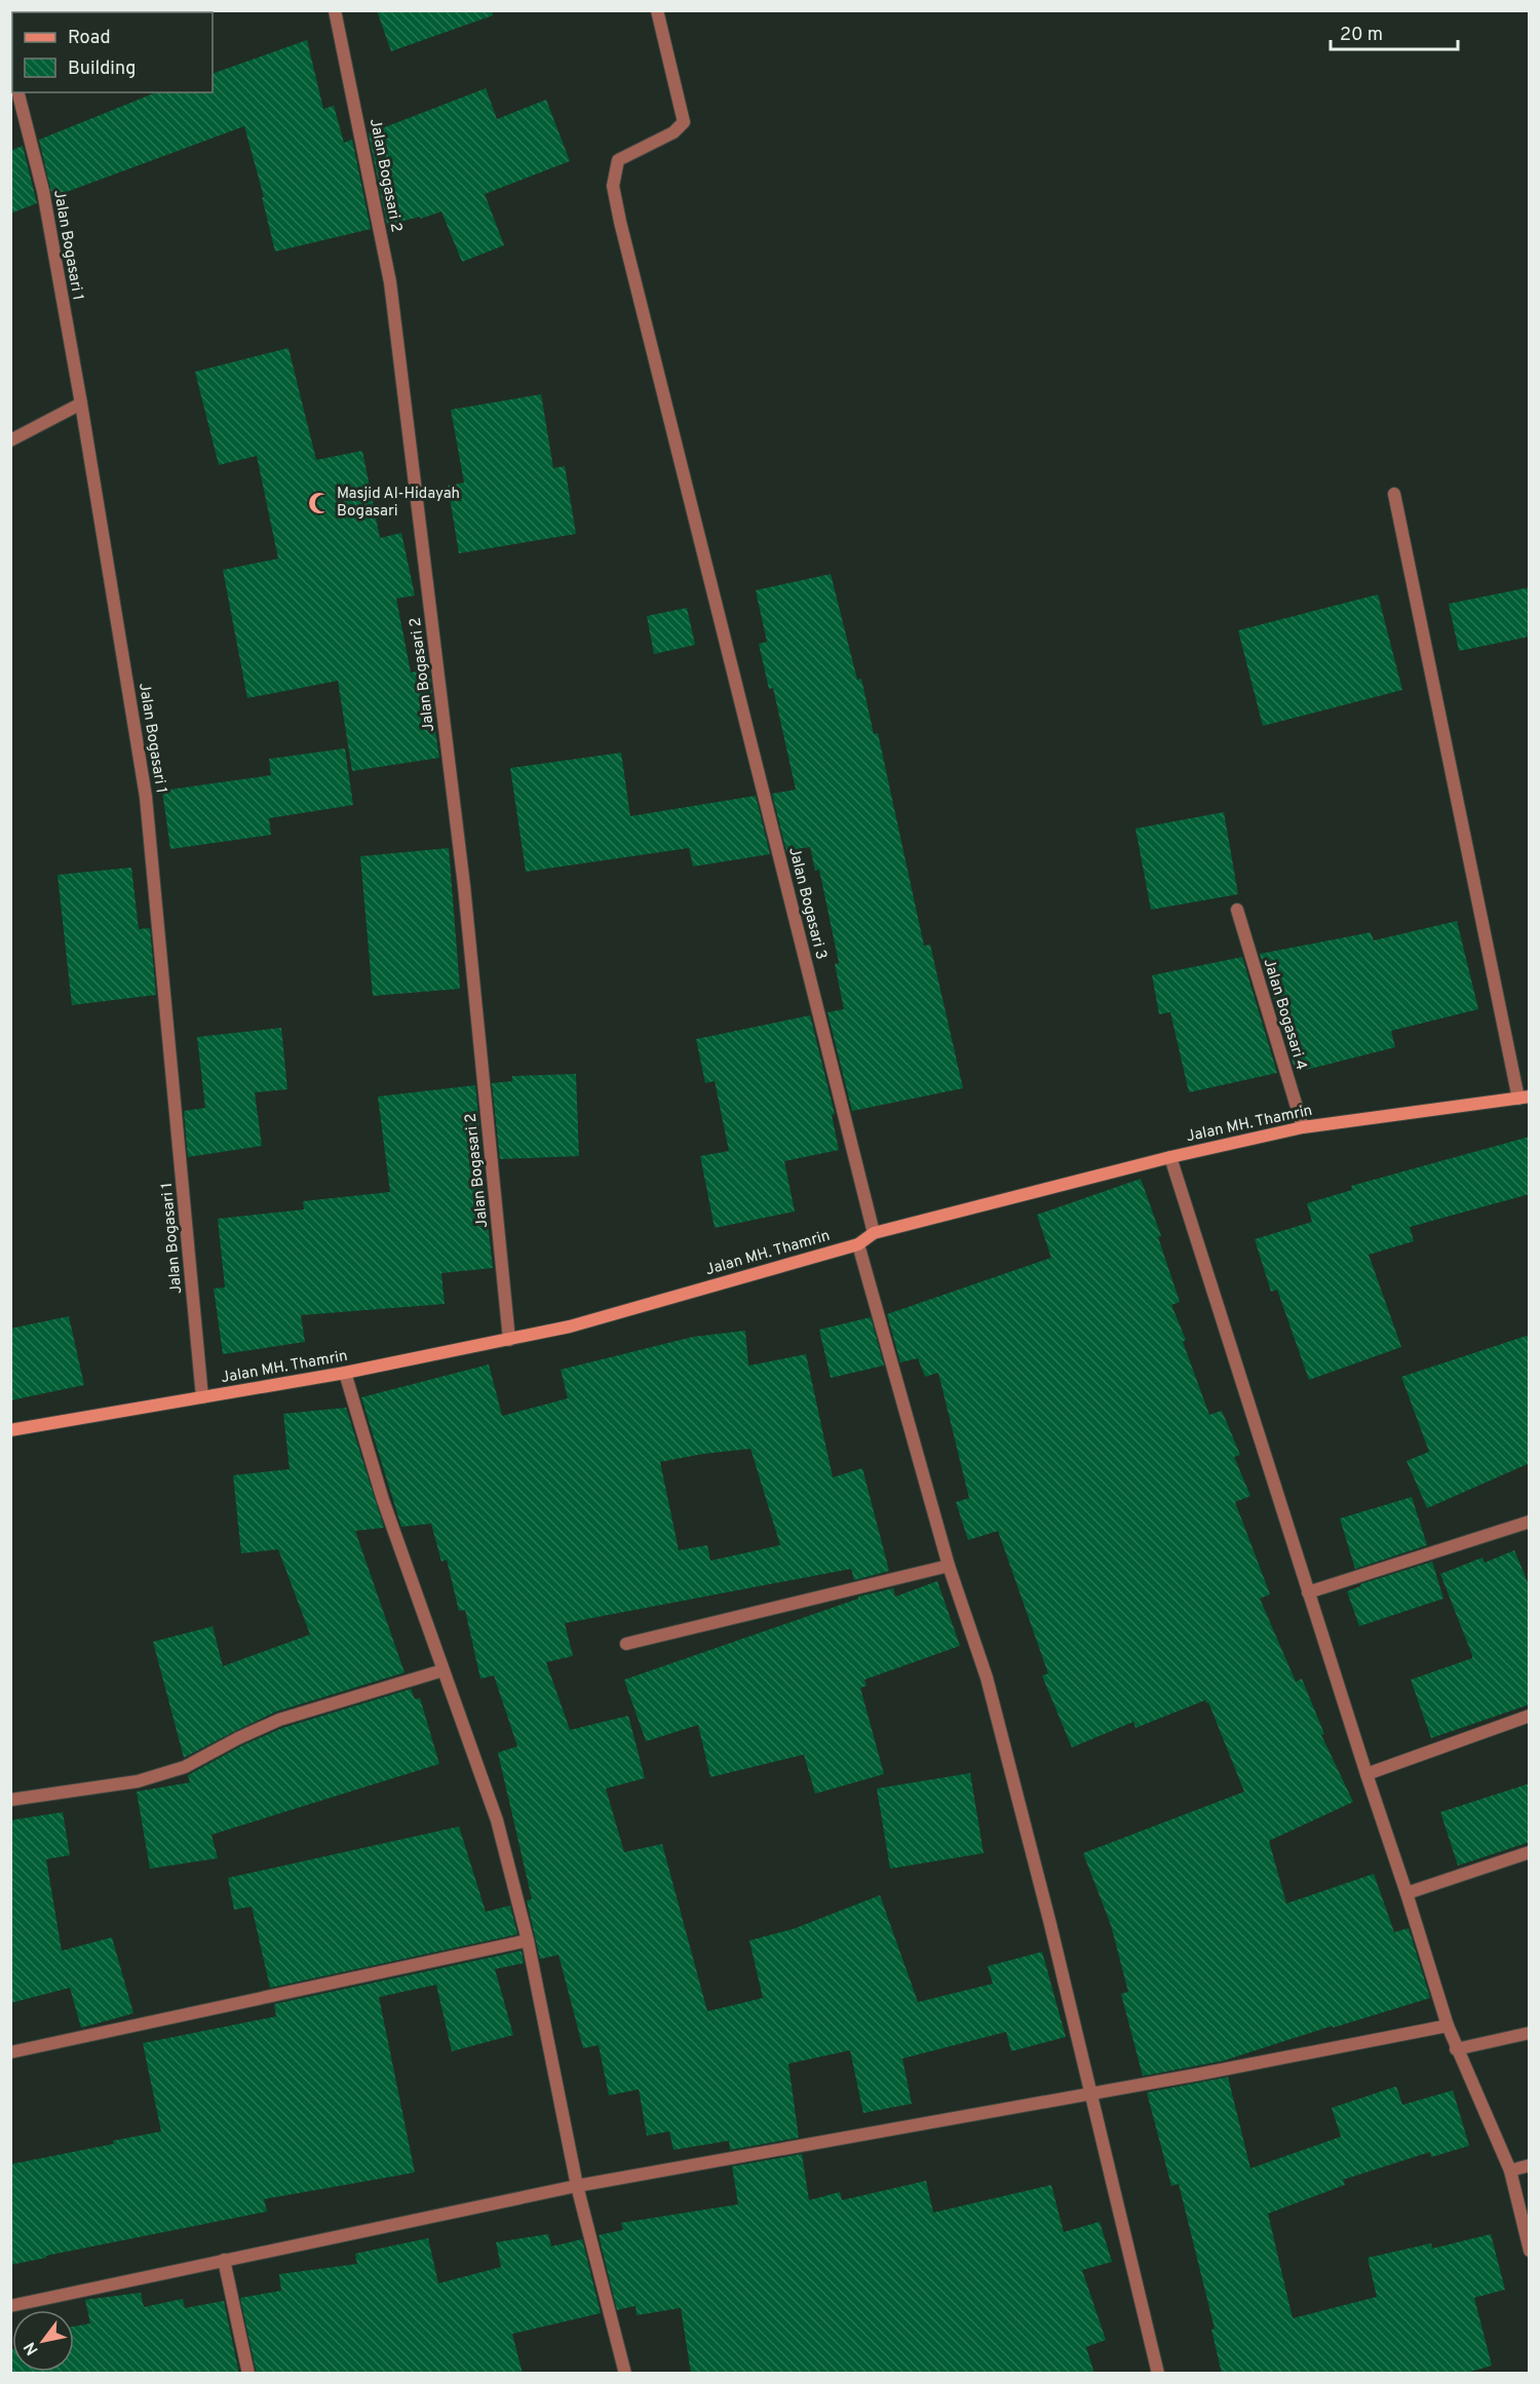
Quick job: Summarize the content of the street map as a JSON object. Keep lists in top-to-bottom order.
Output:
{
  "streets": {
    "main road": ["Jalan MH. Thamrin"],
    "street": [
      "Jalan Bogasari 2",
      "Jalan Bogasari 1",
      "Jalan Bogasari 3",
      "Jalan Bogasari 4"
    ]
  },
  "crossings": [
    ["Jalan Bogasari 2", "Jalan MH. Thamrin"],
    ["Jalan Bogasari 1", "Jalan MH. Thamrin"],
    ["Jalan Bogasari 3", "Jalan MH. Thamrin"],
    ["Jalan Bogasari 4", "Jalan MH. Thamrin"]
  ],
  "places": {
    "mosque": ["Masjid Al-Hidayah Bogasari"]
  },
  "legend": ["Road", "Building"],
  "scale_bar": "20 m",
  "north": "bottom left"
}
